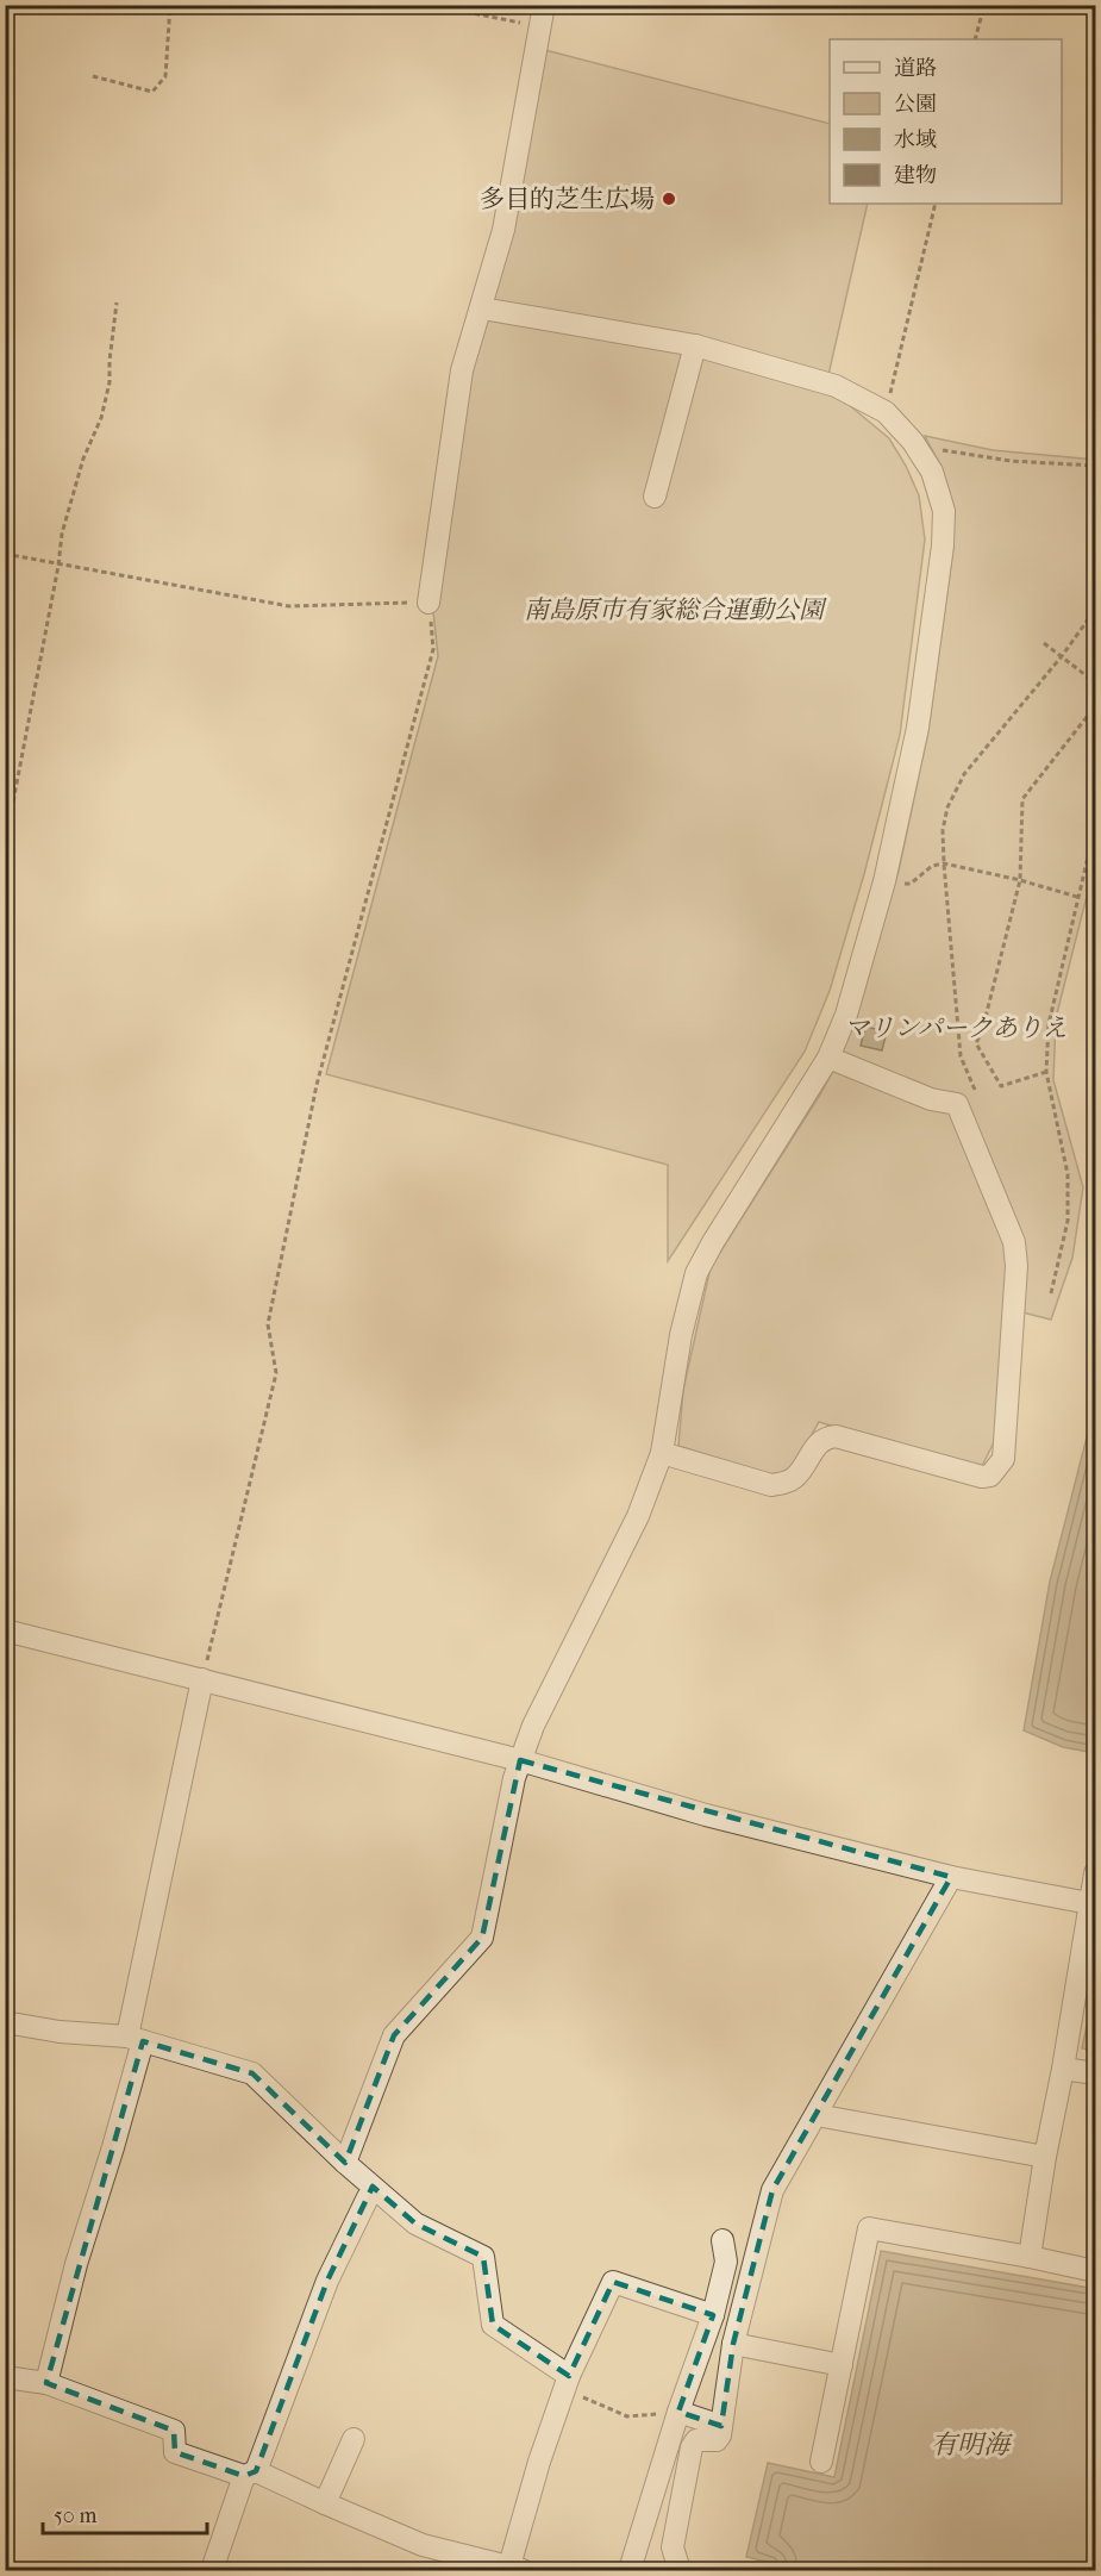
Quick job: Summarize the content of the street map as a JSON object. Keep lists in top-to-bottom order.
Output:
{
  "water": ["有明海"],
  "parks": ["南島原市有家総合運動公園", "マリンパークありえ"],
  "places": ["多目的芝生広場"],
  "legend": [
    "道路",
    "公園",
    "水域",
    "建物"
  ],
  "scale_bar": "50 m"
}
